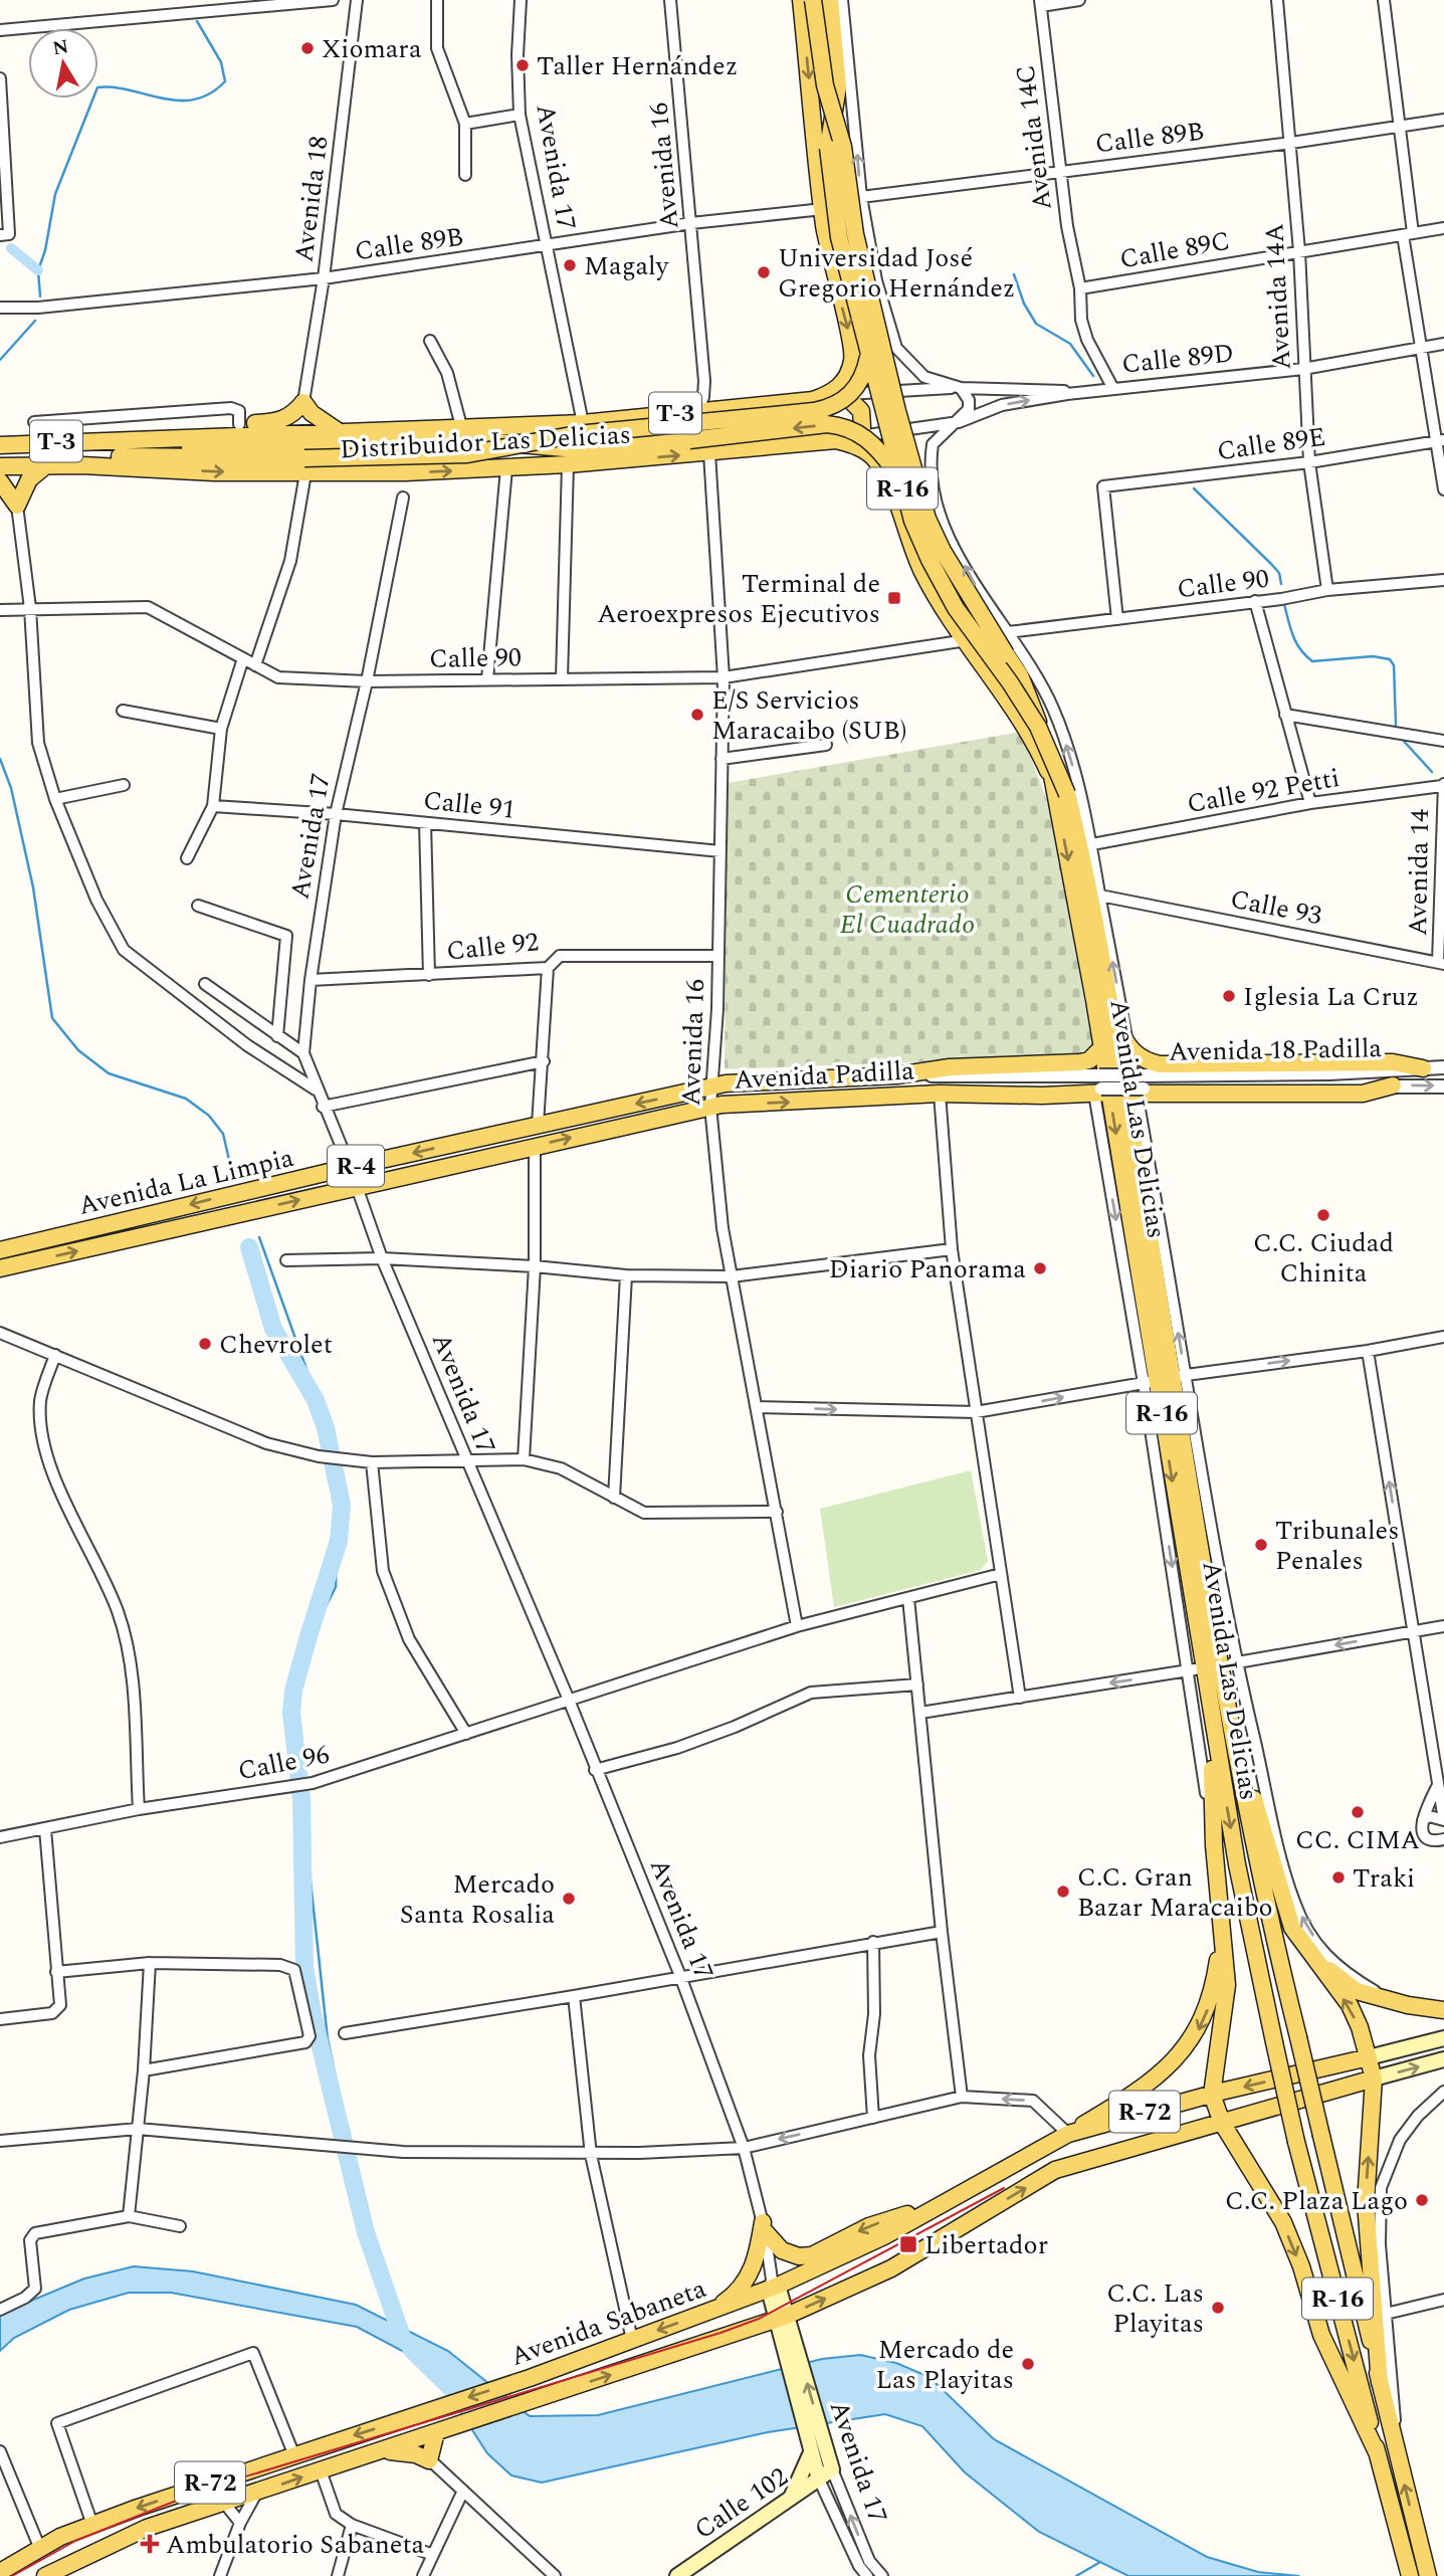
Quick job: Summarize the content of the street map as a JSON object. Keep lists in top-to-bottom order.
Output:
{
  "streets": {
    "main road": [
      "Avenida 17",
      "T-3",
      "Distribuidor Las Delicias",
      "R-16",
      "Avenida Padilla",
      "Avenida Las Delicias",
      "R-4",
      "Avenida La Limpia",
      "R-72",
      "Avenida Sabaneta",
      "Calle 102"
    ],
    "street": [
      "Calle 89B",
      "Avenida 14C",
      "Avenida 16",
      "Avenida 18",
      "Calle 89C",
      "Avenida 14A",
      "Calle 89D",
      "Calle 89E",
      "Calle 90",
      "Calle 92 Petti",
      "Calle 91",
      "Avenida 14",
      "Calle 93",
      "Calle 92",
      "Avenida 18 Padilla",
      "Calle 96"
    ]
  },
  "crossings": [
    ["Calle 89B", "Avenida 14C"],
    ["Calle 89B", "Avenida 16"],
    ["Calle 89B", "Avenida 17"],
    ["Calle 89B", "Avenida 18"],
    ["Calle 89B", "Avenida 14A"],
    ["Avenida 14C", "Calle 89C"],
    ["Avenida 14C", "Calle 89D"],
    ["Avenida 16", "Distribuidor Las Delicias"],
    ["Avenida 16", "Calle 90"],
    ["Avenida 16", "Calle 91"],
    ["Avenida 16", "Calle 92"],
    ["Avenida 16", "Avenida Padilla"],
    ["Avenida 16", "Avenida La Limpia"],
    ["Avenida 16", "Calle 96"],
    ["Avenida 17", "Distribuidor Las Delicias"],
    ["Avenida 17", "Calle 90"],
    ["Avenida 17", "Calle 91"],
    ["Avenida 17", "Calle 92"],
    ["Avenida 17", "Avenida La Limpia"],
    ["Avenida 17", "Calle 96"],
    ["Avenida 17", "Avenida Sabaneta"],
    ["Avenida 17", "Calle 102"],
    ["Calle 89C", "Avenida 14A"],
    ["Avenida 14A", "Calle 89D"],
    ["Avenida 14A", "Calle 89E"],
    ["Avenida 14A", "Calle 90"],
    ["T-3", "Distribuidor Las Delicias"],
    ["Distribuidor Las Delicias", "R-16"],
    ["Distribuidor Las Delicias", "Calle 90"],
    ["Distribuidor Las Delicias", "Avenida Las Delicias"],
    ["Calle 89E", "Calle 90"],
    ["R-16", "Calle 90"],
    ["R-16", "Calle 92 Petti"],
    ["R-16", "Avenida Las Delicias"],
    ["Calle 92 Petti", "Avenida 14"],
    ["Calle 92 Petti", "Avenida Las Delicias"],
    ["Avenida 14", "Calle 93"],
    ["Calle 93", "Avenida Las Delicias"],
    ["Avenida 18 Padilla", "Avenida Padilla"],
    ["Avenida Padilla", "Avenida Las Delicias"],
    ["Avenida Padilla", "Avenida La Limpia"],
    ["R-72", "Avenida Sabaneta"]
  ],
  "parks": ["Cementerio El Cuadrado"],
  "places": {
    "other": [
      "Xiomara",
      "Taller Hernández",
      "Magaly",
      "Universidad José Gregorio Hernández",
      "E/S Servicios Maracaibo (SUB)",
      "Iglesia La Cruz",
      "C.C. Ciudad Chinita",
      "Diario Panorama",
      "Chevrolet",
      "Tribunales Penales",
      "CC. CIMA",
      "Traki",
      "C.C. Gran Bazar Maracaibo",
      "Mercado Santa Rosalia",
      "C.C. Plaza Lago",
      "C.C. Las Playitas",
      "Mercado de Las Playitas"
    ],
    "transit": ["Terminal de Aeroexpresos Ejecutivos", "Libertador"],
    "health": ["Ambulatorio Sabaneta"]
  },
  "north": "top"
}
